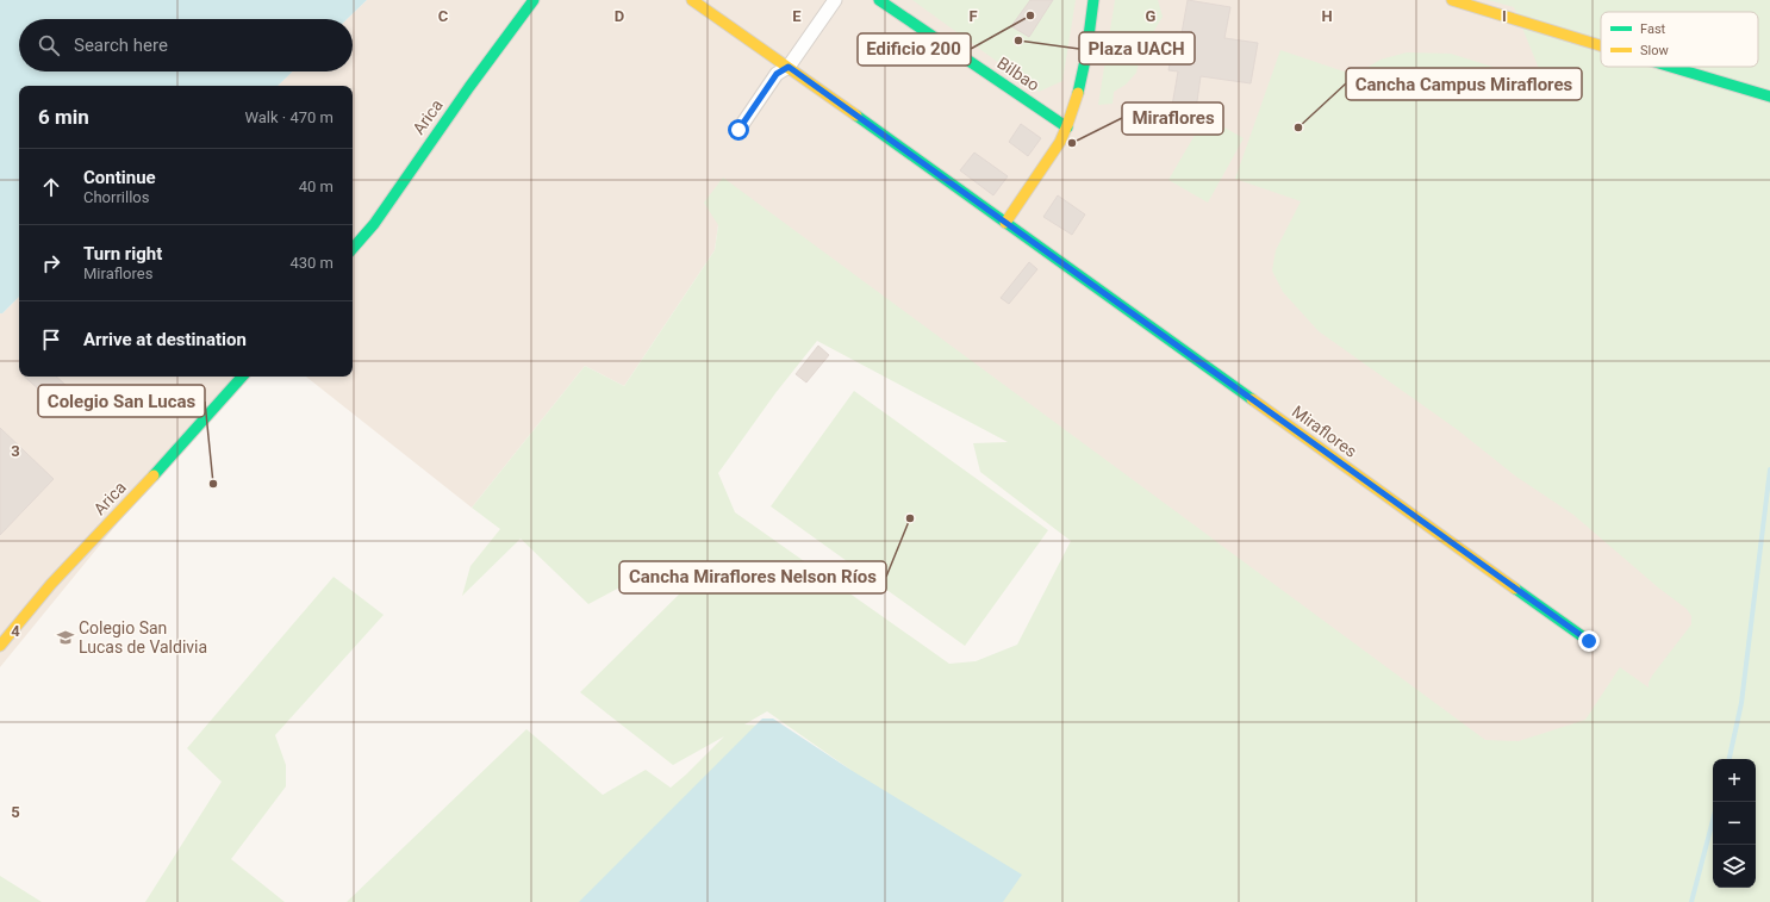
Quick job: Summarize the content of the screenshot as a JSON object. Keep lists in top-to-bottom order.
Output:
{
  "streets": {
    "main road": ["Bilbao", "Arica", "Miraflores"]
  },
  "places": {
    "other": [
      "Edificio 200",
      "Plaza UACH",
      "Cancha Campus Miraflores",
      "Miraflores",
      "Colegio San Lucas",
      "Cancha Miraflores Nelson Ríos"
    ],
    "school or university": ["Colegio San Lucas de Valdivia"]
  },
  "legend": ["Fast", "Slow"],
  "page": {
    "search": "Search here",
    "heading": ["6 min", "Walk · 470 m"],
    "list": [
      ["Continue", "Chorrillos", "40 m"],
      ["Turn right", "Miraflores", "430 m"],
      "Arrive at destination"
    ],
    "map_buttons": ["+", "−"]
  },
  "grid": {
    "columns": [
      "C",
      "D",
      "E",
      "F",
      "G",
      "H",
      "I"
    ],
    "rows": ["3", "4", "5"]
  }
}
